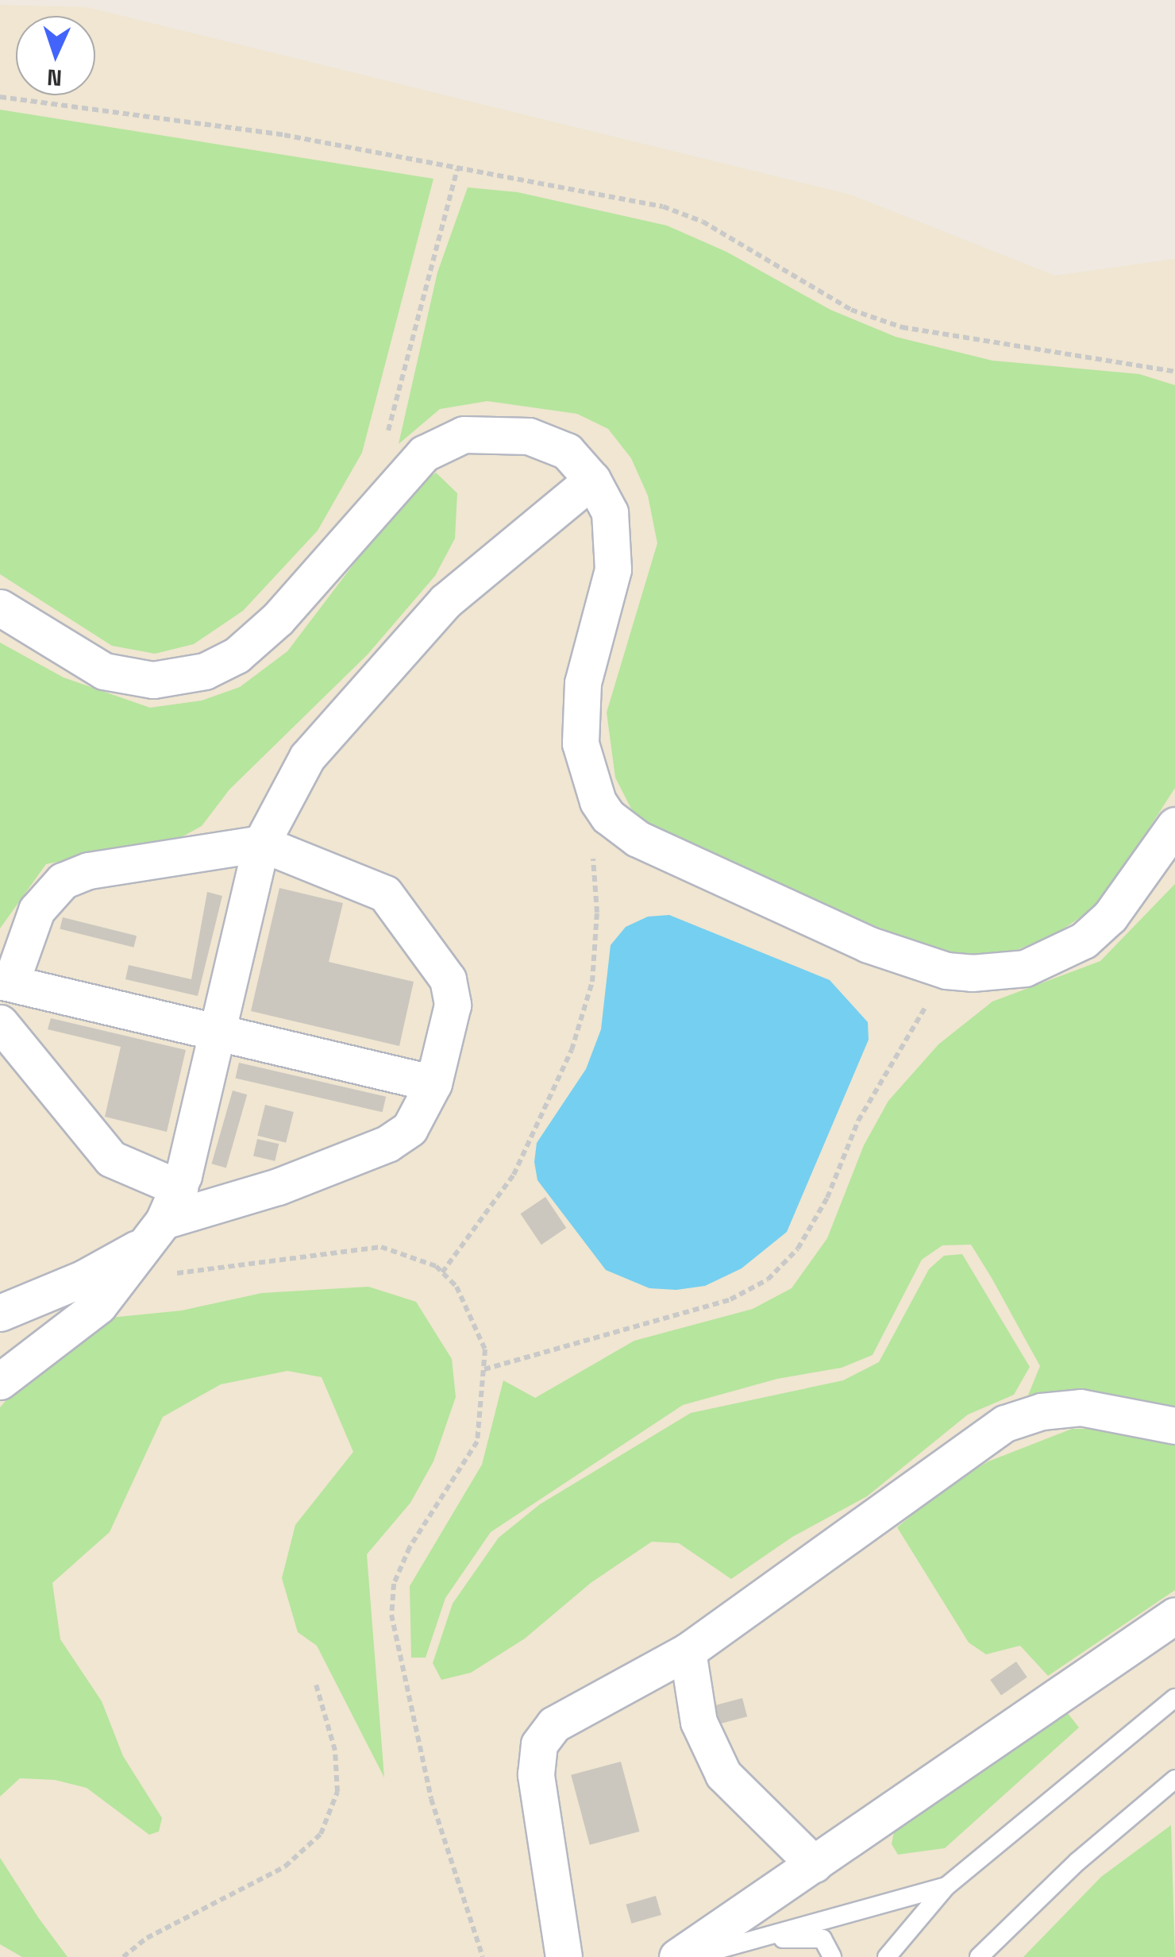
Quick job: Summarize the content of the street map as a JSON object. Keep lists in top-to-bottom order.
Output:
{
  "north": "bottom"
}
